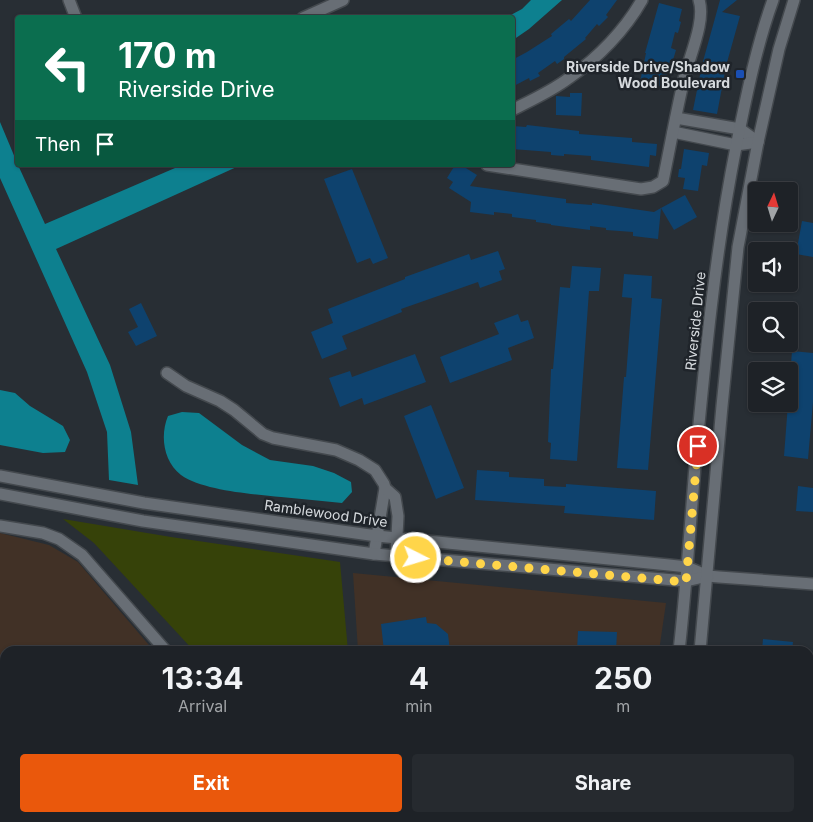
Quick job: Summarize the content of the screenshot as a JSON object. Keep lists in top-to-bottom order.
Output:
{
  "streets": {
    "street": ["Riverside Drive", "Ramblewood Drive"]
  },
  "crossings": [
    ["Riverside Drive", "Ramblewood Drive"]
  ],
  "places": {
    "transit": ["Riverside Drive/Shadow Wood Boulevard"]
  },
  "north": "top",
  "page": {
    "turn": ["170 m", "Riverside Drive"],
    "then": "Then",
    "eta": [
      "13:34",
      "Arrival",
      "4",
      "min",
      "250",
      "m"
    ],
    "buttons": ["Exit", "Share"]
  }
}
